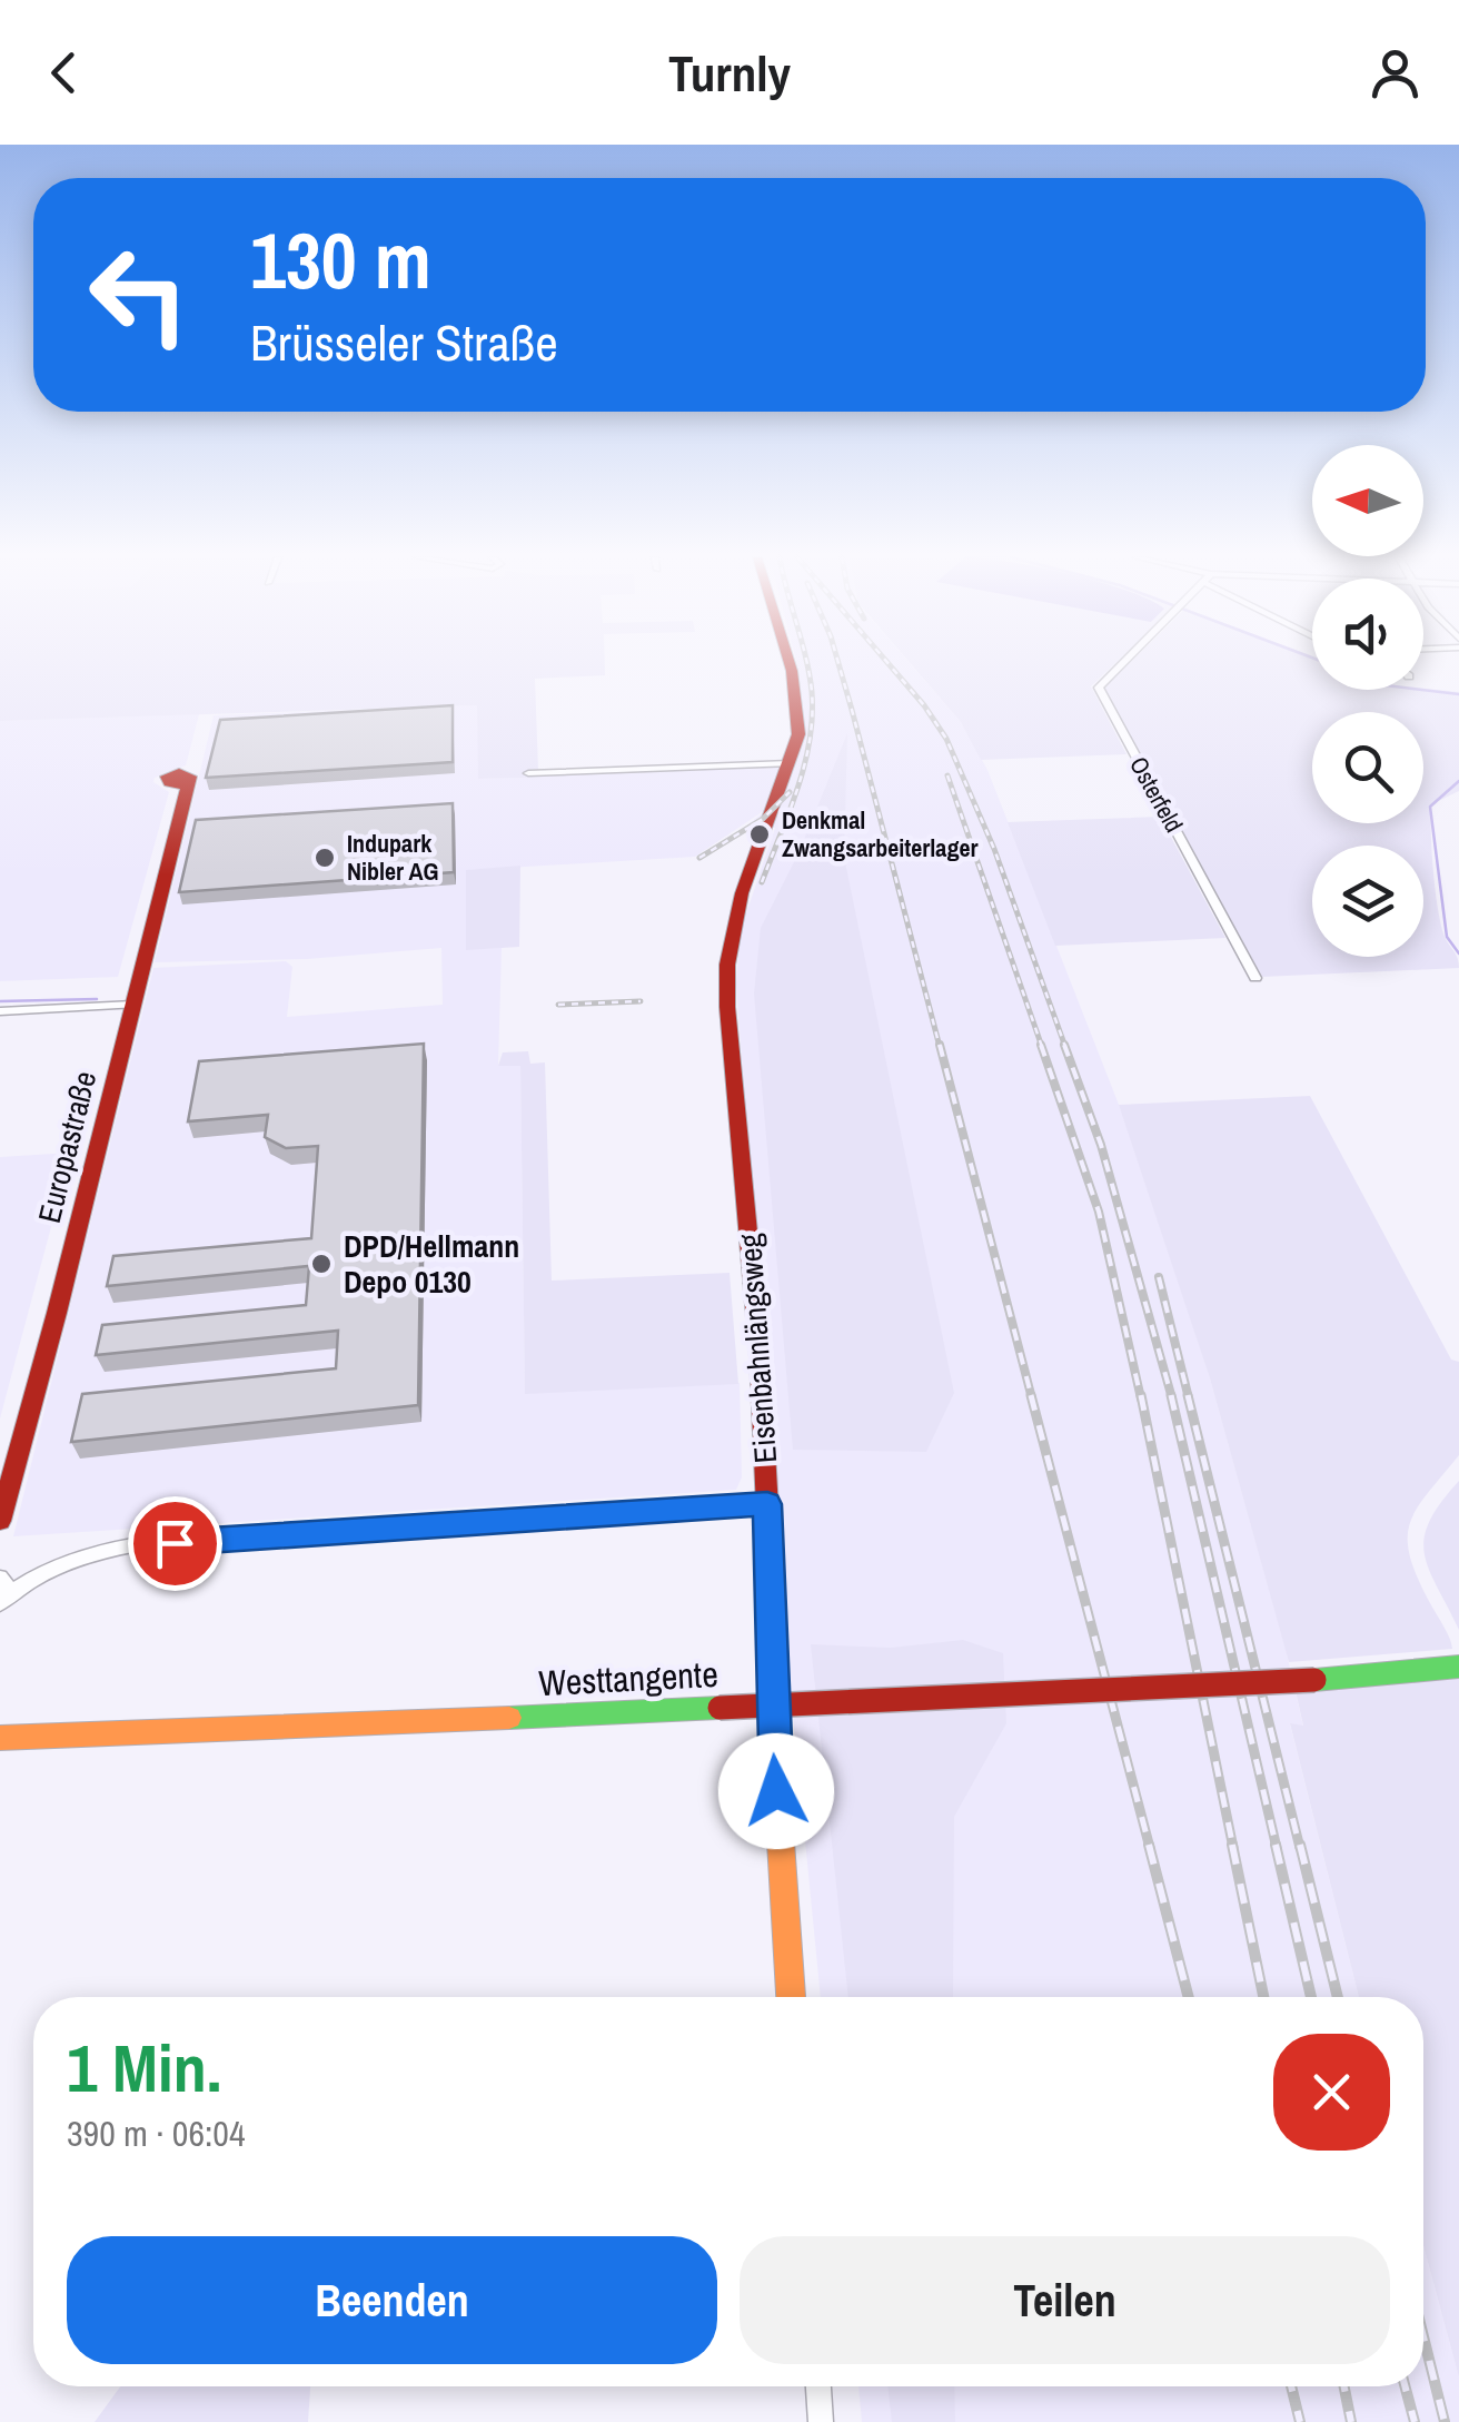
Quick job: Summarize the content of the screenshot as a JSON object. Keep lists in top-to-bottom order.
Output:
{
  "streets": {
    "street": [
      "Osterfeld",
      "Europastraße",
      "Eisenbahnlängsweg",
      "Westtangente"
    ]
  },
  "places": ["Denkmal Zwangsarbeiterlager", "Indupark Nibler AG", "DPD/Hellmann Depo 0130"],
  "north": "left",
  "page": {
    "header": "Turnly",
    "turn": ["130 m", "Brüsseler Straße"],
    "heading": ["1 Min.", "390 m · 06:04"],
    "buttons": ["Beenden", "Teilen"]
  }
}
